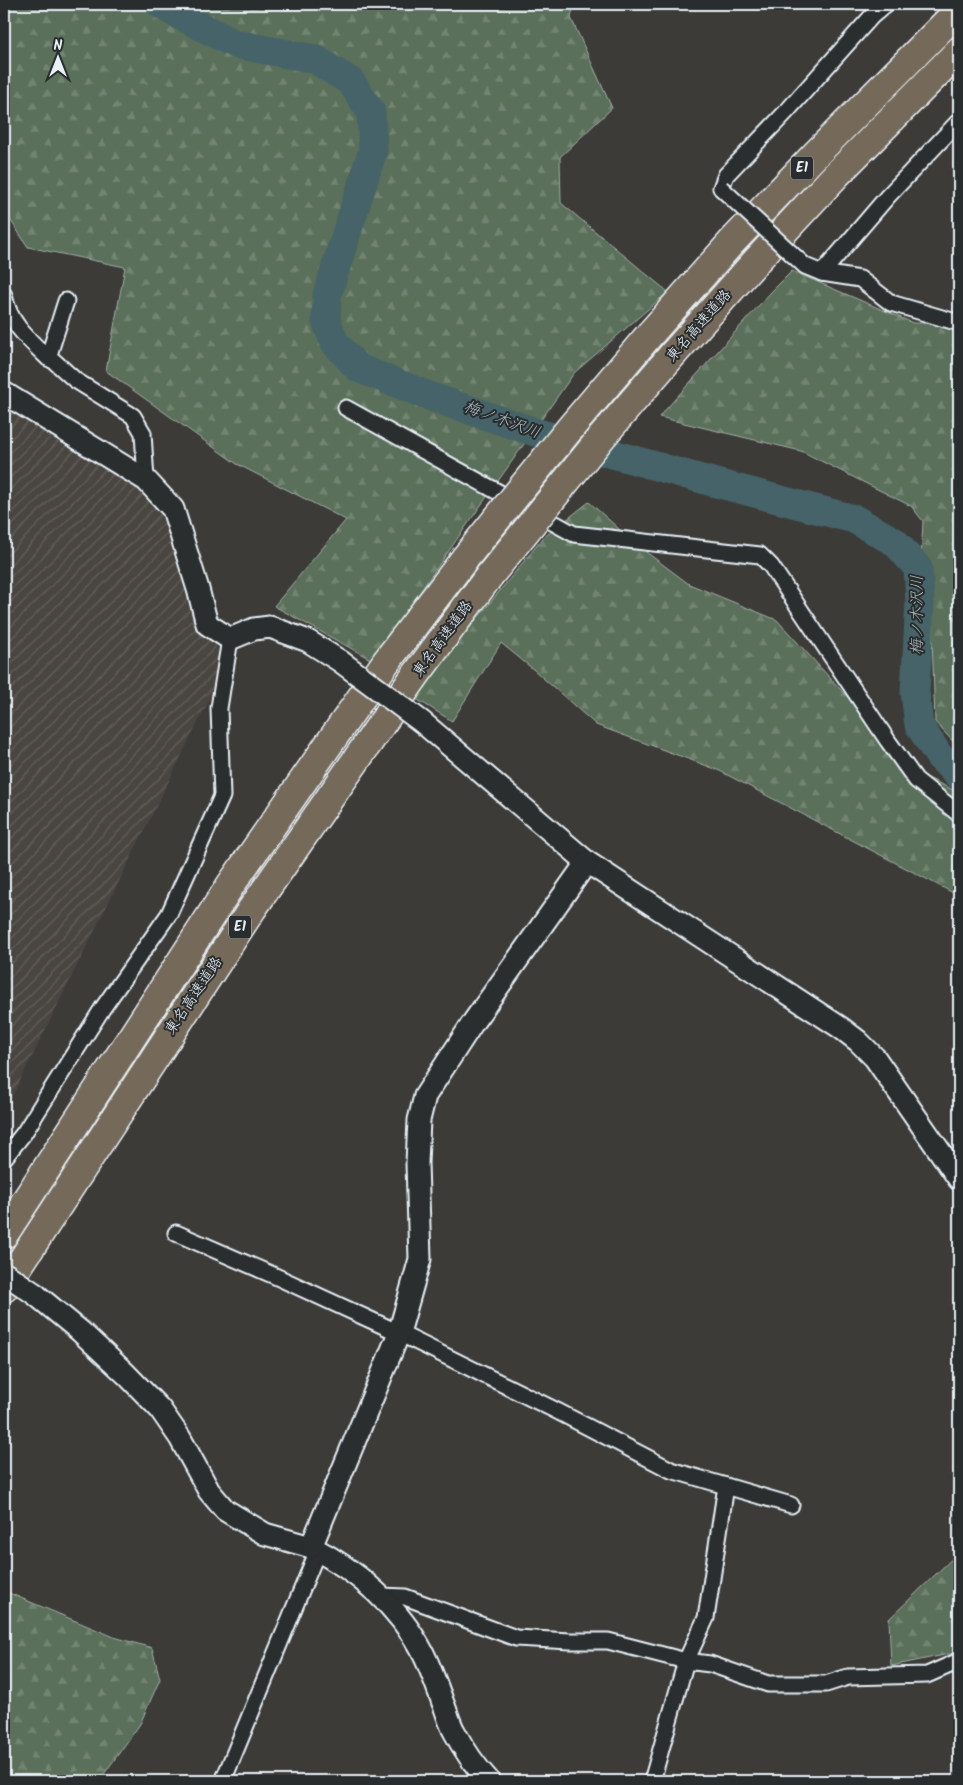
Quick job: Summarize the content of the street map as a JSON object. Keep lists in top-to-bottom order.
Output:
{
  "streets": {
    "highway": ["E1", "東名高速道路"]
  },
  "water": ["梅ノ木沢川"],
  "north": "top"
}
